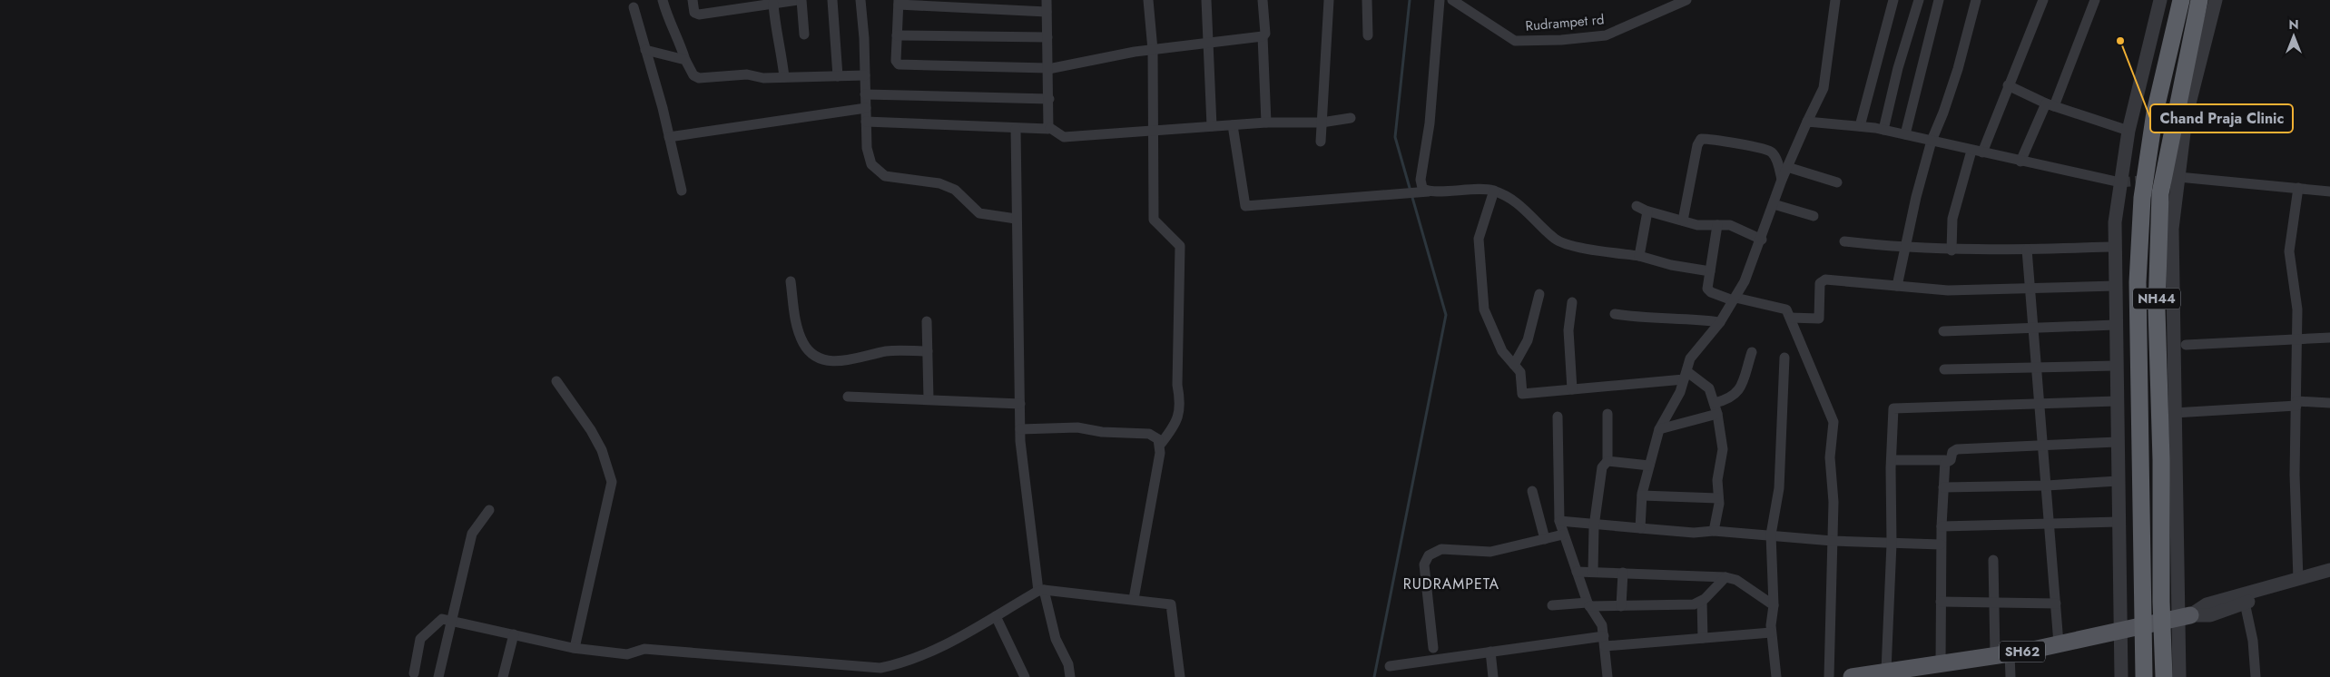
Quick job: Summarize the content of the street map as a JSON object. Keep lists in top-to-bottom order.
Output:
{
  "streets": {
    "highway": ["NH44"],
    "main road": ["SH62"],
    "street": ["Rudrampet rd"]
  },
  "districts": ["RUDRAMPETA"],
  "places": ["Chand Praja Clinic"],
  "north": "top"
}
